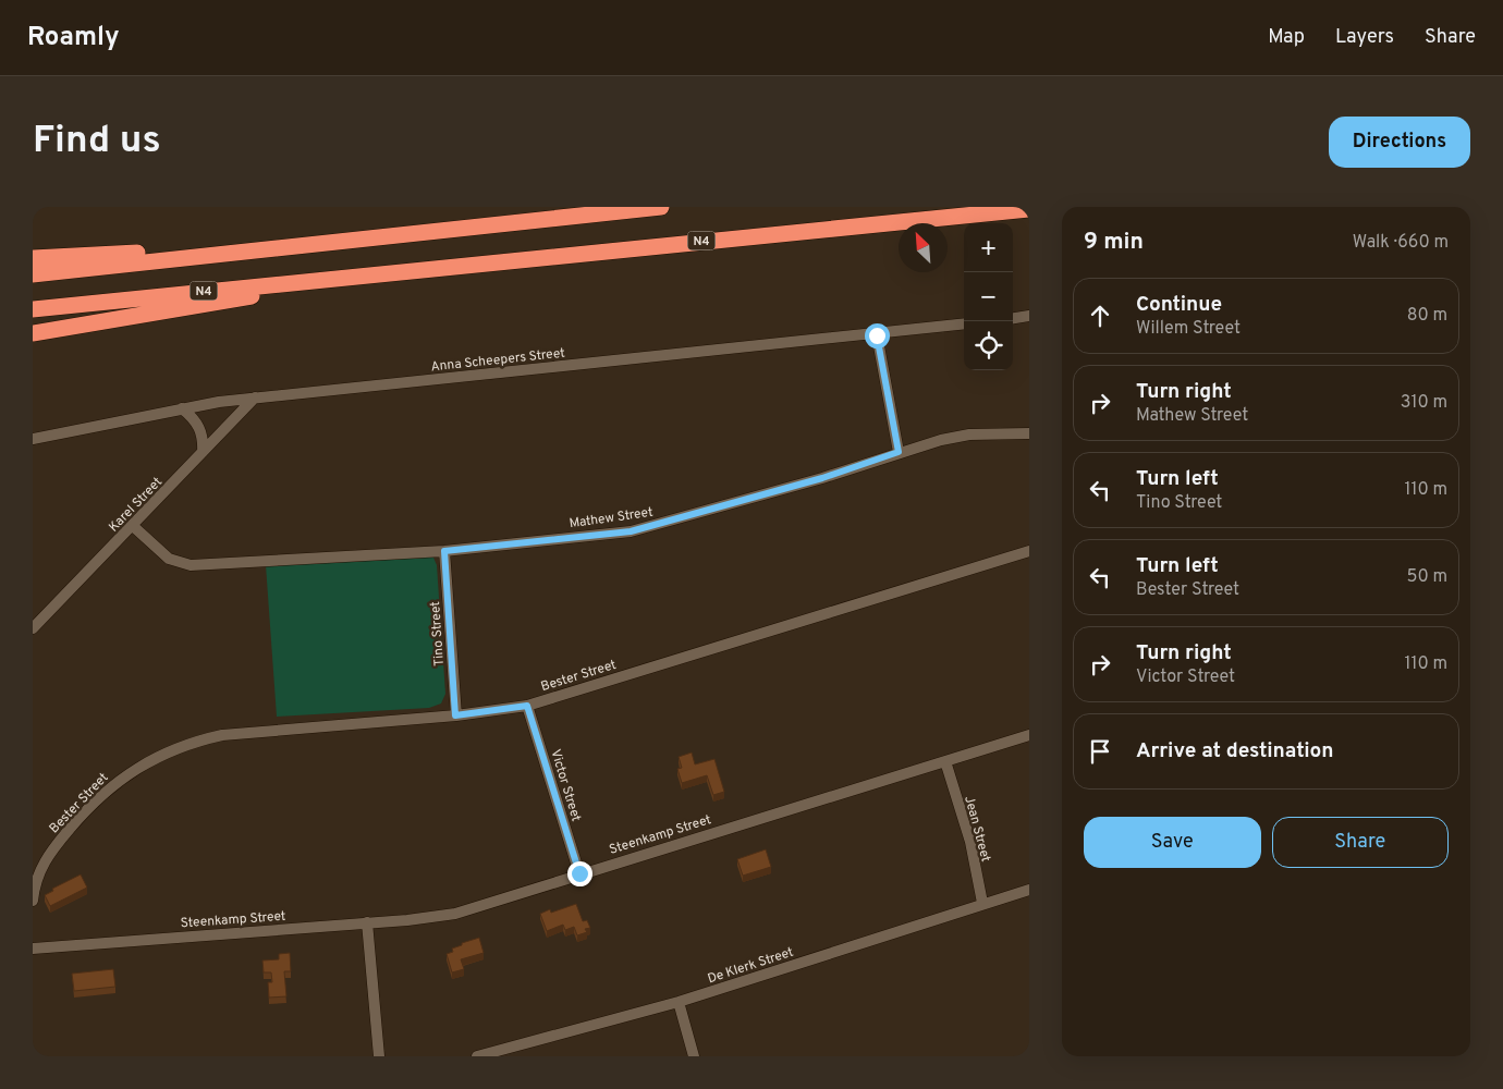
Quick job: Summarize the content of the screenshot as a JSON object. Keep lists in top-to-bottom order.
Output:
{
  "streets": {
    "highway": ["N4"],
    "street": [
      "Anna Scheepers Street",
      "Karel Street",
      "Mathew Street",
      "Tino Street",
      "Bester Street",
      "Victor Street",
      "Jean Street",
      "Steenkamp Street",
      "De Klerk Street"
    ]
  },
  "crossings": [
    ["Anna Scheepers Street", "Karel Street"],
    ["Karel Street", "Mathew Street"],
    ["Mathew Street", "Tino Street"],
    ["Tino Street", "Bester Street"],
    ["Bester Street", "Victor Street"],
    ["Victor Street", "Steenkamp Street"],
    ["Jean Street", "Steenkamp Street"],
    ["Jean Street", "De Klerk Street"]
  ],
  "north": "top left",
  "page": {
    "header": "Roamly",
    "nav": ["Map", "Layers", "Share"],
    "buttons": [
      "Directions",
      ["Save", "Share"]
    ],
    "title": "Find us",
    "heading": ["9 min", "Walk · 660 m"],
    "map_buttons": ["+", "−"],
    "list": [
      ["Continue", "Willem Street", "80 m"],
      ["Turn right", "Mathew Street", "310 m"],
      ["Turn left", "Tino Street", "110 m"],
      ["Turn left", "Bester Street", "50 m"],
      ["Turn right", "Victor Street", "110 m"],
      "Arrive at destination"
    ]
  }
}
